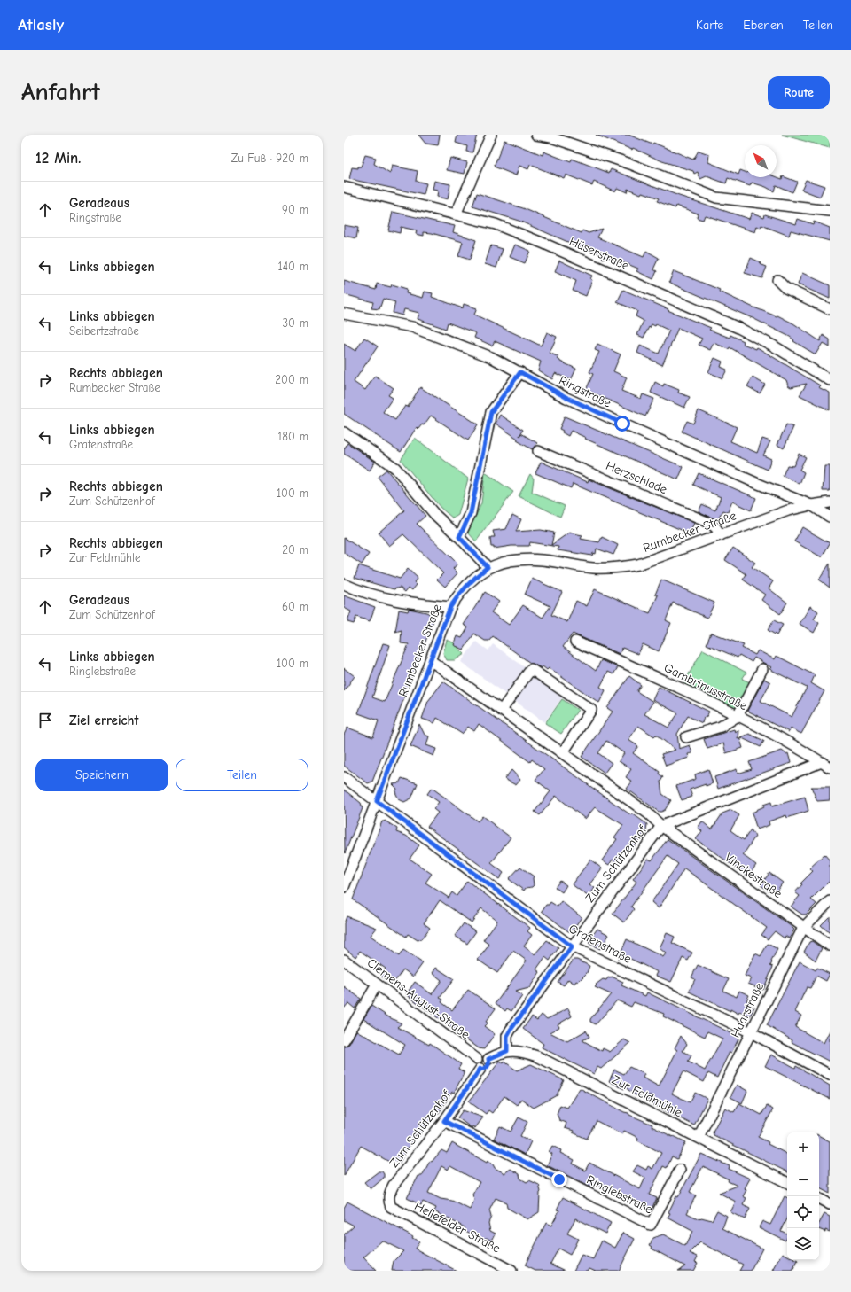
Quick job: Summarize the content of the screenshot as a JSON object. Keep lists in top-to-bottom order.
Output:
{
  "streets": {
    "street": [
      "Hüserstraße",
      "Ringstraße",
      "Herzschlade",
      "Rumbecker Straße",
      "Gambrinusstraße",
      "Zum Schützenhof",
      "Vinckestraße",
      "Grafenstraße",
      "Clemens-August-Straße",
      "Haarstraße",
      "Zur Feldmühle",
      "Ringlebstraße",
      "Hellefelder Straße"
    ]
  },
  "crossings": [
    ["Ringstraße", "Rumbecker Straße"],
    ["Herzschlade", "Rumbecker Straße"],
    ["Rumbecker Straße", "Vinckestraße"],
    ["Rumbecker Straße", "Grafenstraße"],
    ["Gambrinusstraße", "Zum Schützenhof"],
    ["Zum Schützenhof", "Vinckestraße"],
    ["Zum Schützenhof", "Grafenstraße"],
    ["Zum Schützenhof", "Clemens-August-Straße"],
    ["Zum Schützenhof", "Zur Feldmühle"],
    ["Zum Schützenhof", "Ringlebstraße"],
    ["Zum Schützenhof", "Hellefelder Straße"],
    ["Vinckestraße", "Haarstraße"],
    ["Grafenstraße", "Haarstraße"],
    ["Clemens-August-Straße", "Zur Feldmühle"],
    ["Haarstraße", "Zur Feldmühle"]
  ],
  "north": "top left",
  "page": {
    "header": "Atlasly",
    "nav": ["Karte", "Ebenen", "Teilen"],
    "buttons": [
      "Route",
      ["Speichern", "Teilen"]
    ],
    "title": "Anfahrt",
    "heading": ["12 Min.", "Zu Fuß · 920 m"],
    "list": [
      ["Geradeaus", "Ringstraße", "90 m"],
      ["Links abbiegen", "140 m"],
      ["Links abbiegen", "Seibertzstraße", "30 m"],
      ["Rechts abbiegen", "Rumbecker Straße", "200 m"],
      ["Links abbiegen", "Grafenstraße", "180 m"],
      ["Rechts abbiegen", "Zum Schützenhof", "100 m"],
      ["Rechts abbiegen", "Zur Feldmühle", "20 m"],
      ["Geradeaus", "Zum Schützenhof", "60 m"],
      ["Links abbiegen", "Ringlebstraße", "100 m"],
      "Ziel erreicht"
    ],
    "map_buttons": ["+", "−"]
  }
}
